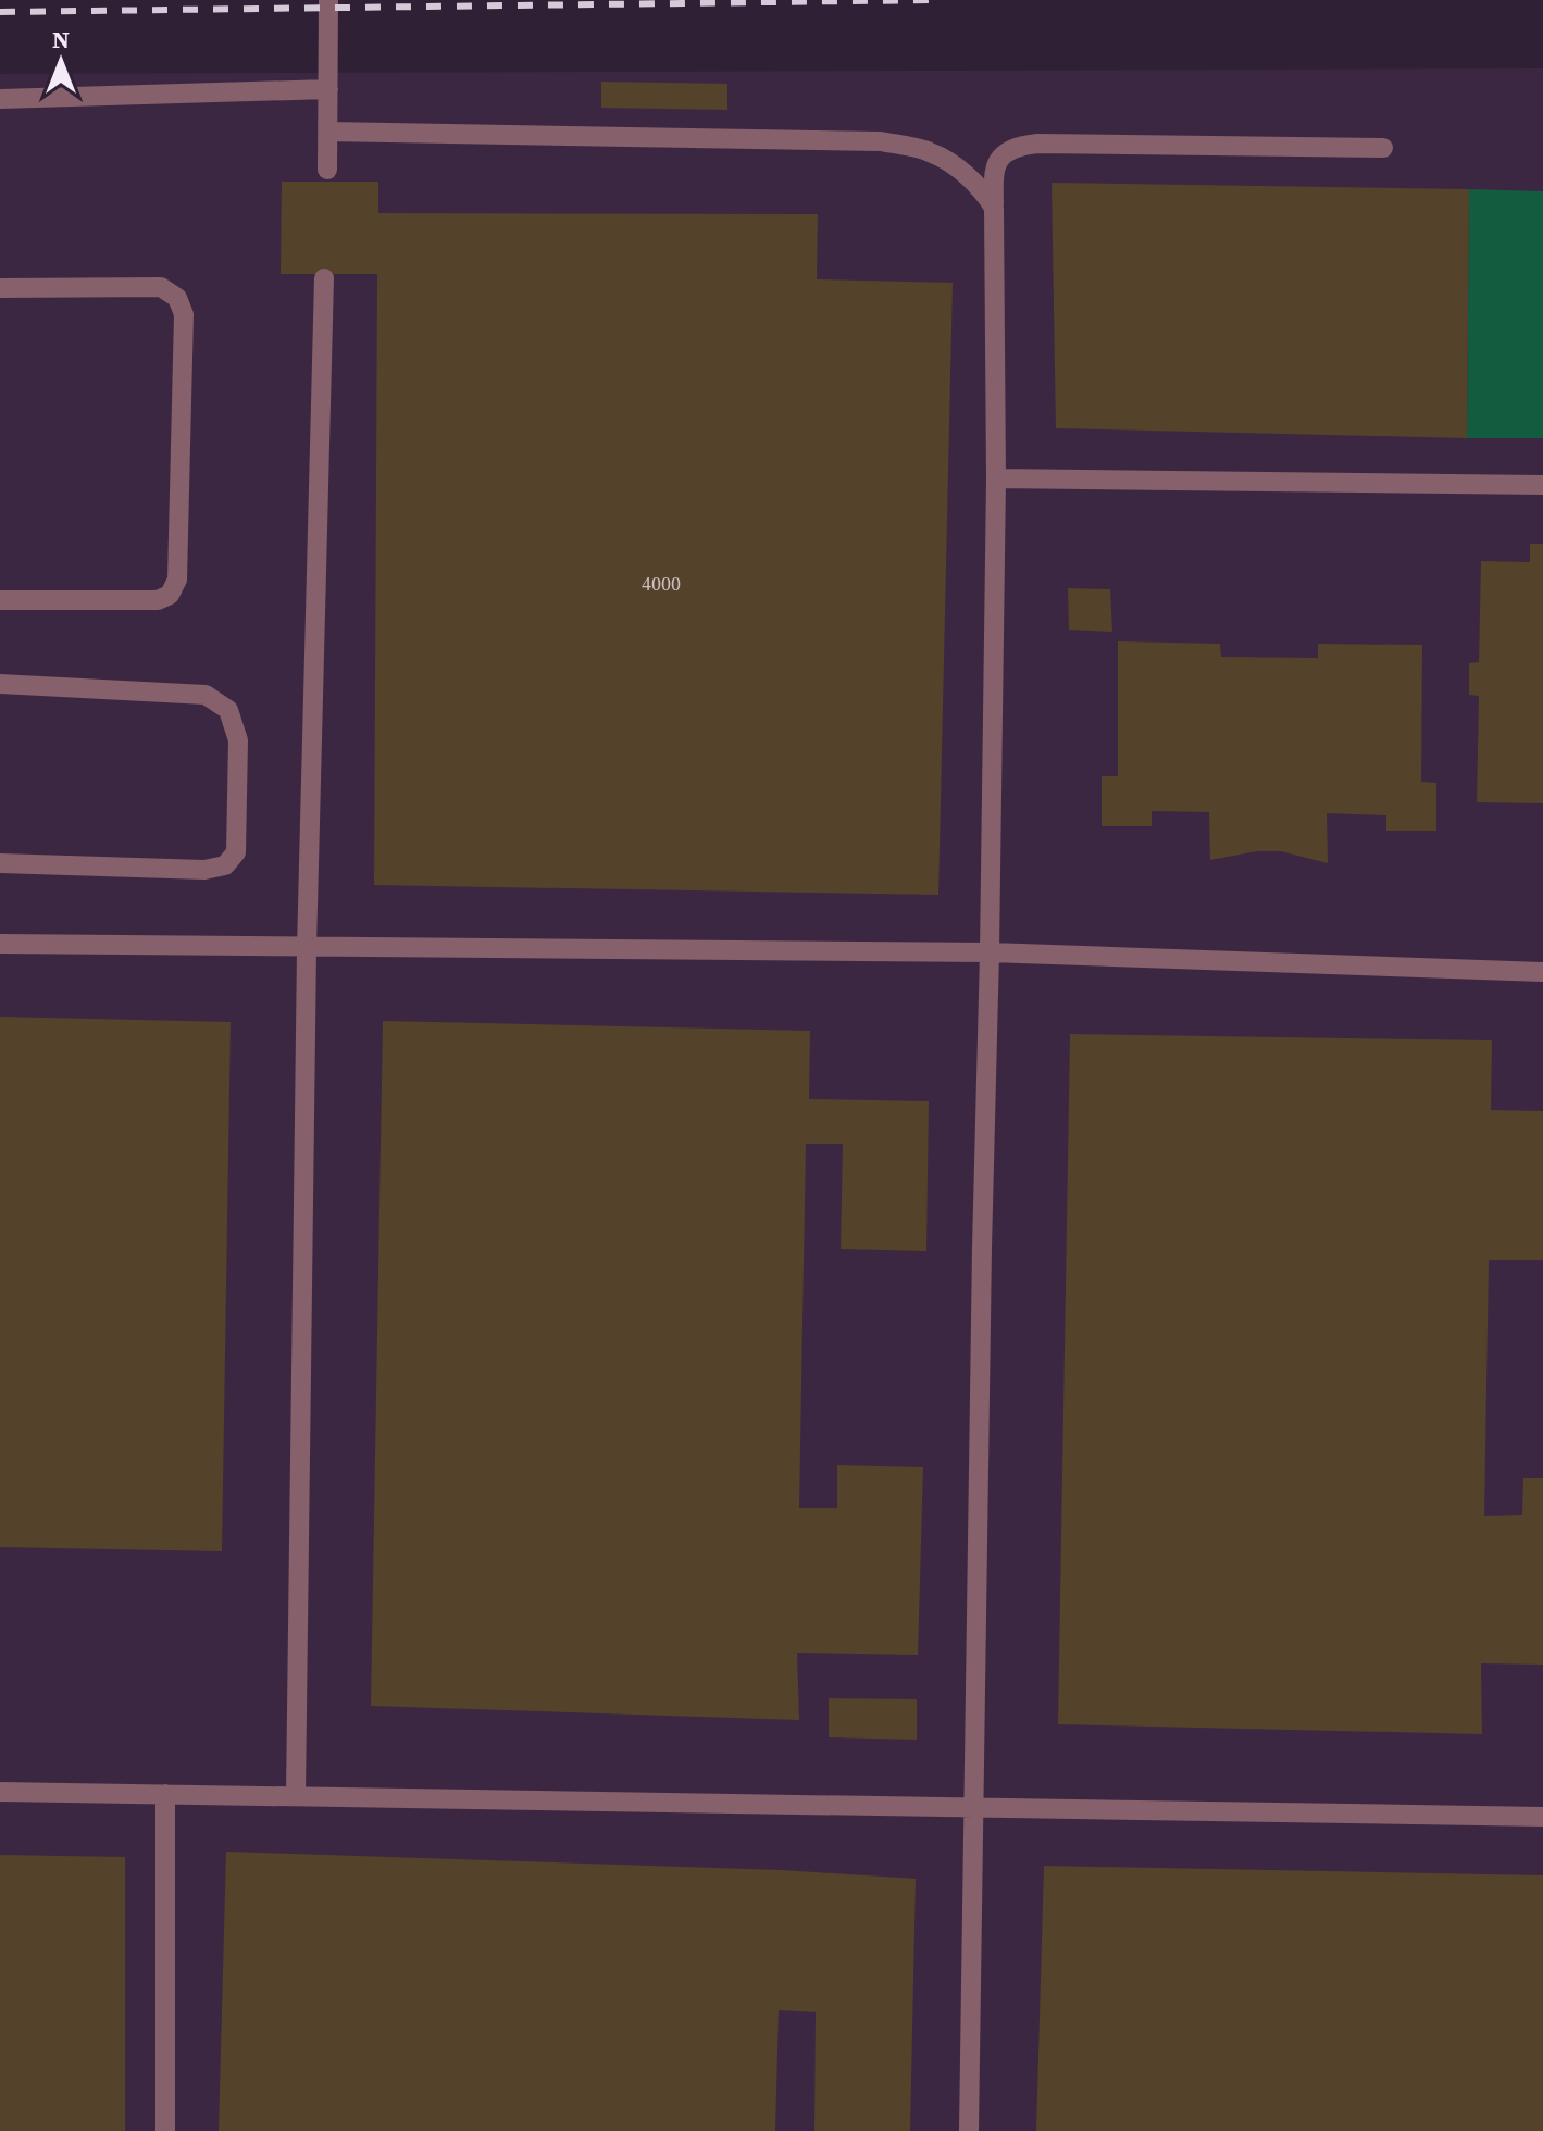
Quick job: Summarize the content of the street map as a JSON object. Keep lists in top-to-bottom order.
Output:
{
  "house_numbers": ["4000"],
  "north": "top"
}
